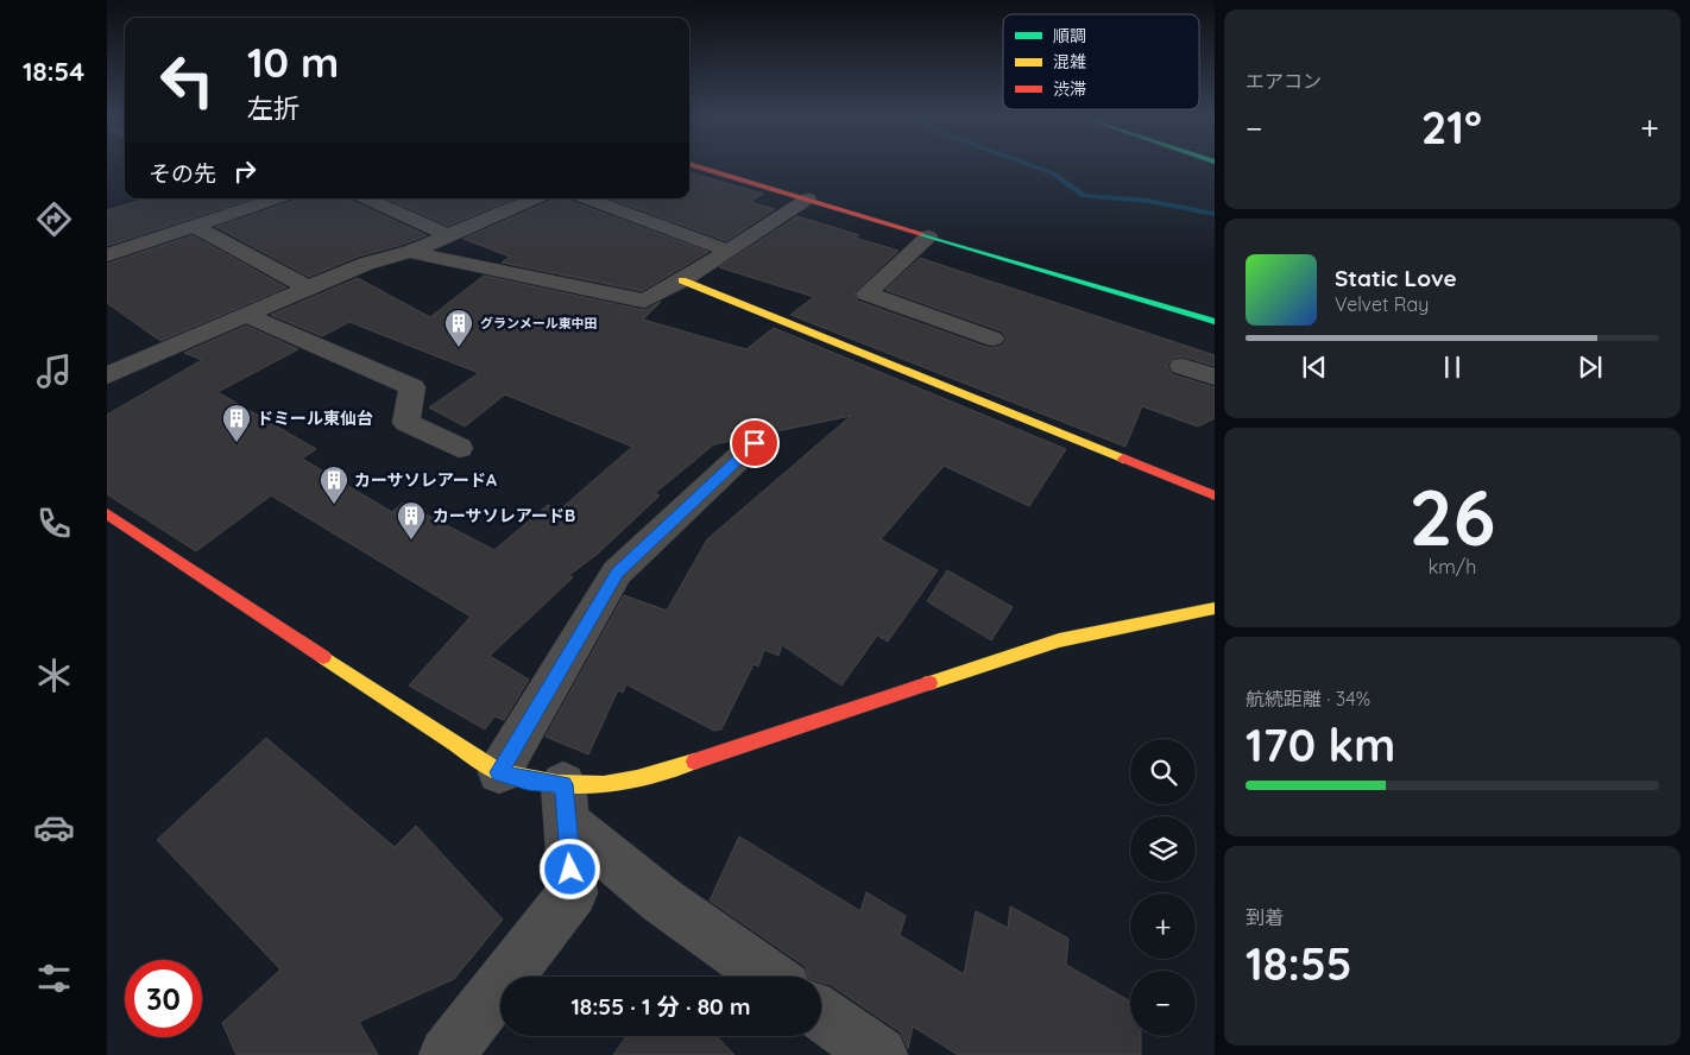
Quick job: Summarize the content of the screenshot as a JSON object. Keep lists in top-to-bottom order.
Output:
{
  "places": {
    "building": [
      "グランメール東中田",
      "ドミール東仙台",
      "カーサソレアードA",
      "カーサソレアードB"
    ]
  },
  "legend": ["順調", "混雑", "渋滞"],
  "page": {
    "tabs": "18:54",
    "tile": [
      "エアコン",
      ["26", "km/h"],
      ["航続距離 · 34%", "170 km"],
      ["到着", "18:55"]
    ],
    "turn": ["10 m", "左折"],
    "heat": ["−", "21°", "+"],
    "then": "その先",
    "song": ["Static Love", "Velvet Ray"],
    "map_buttons": ["+", "−"],
    "limit": "30",
    "trip": "18:55 · 1 分 · 80 m"
  }
}
